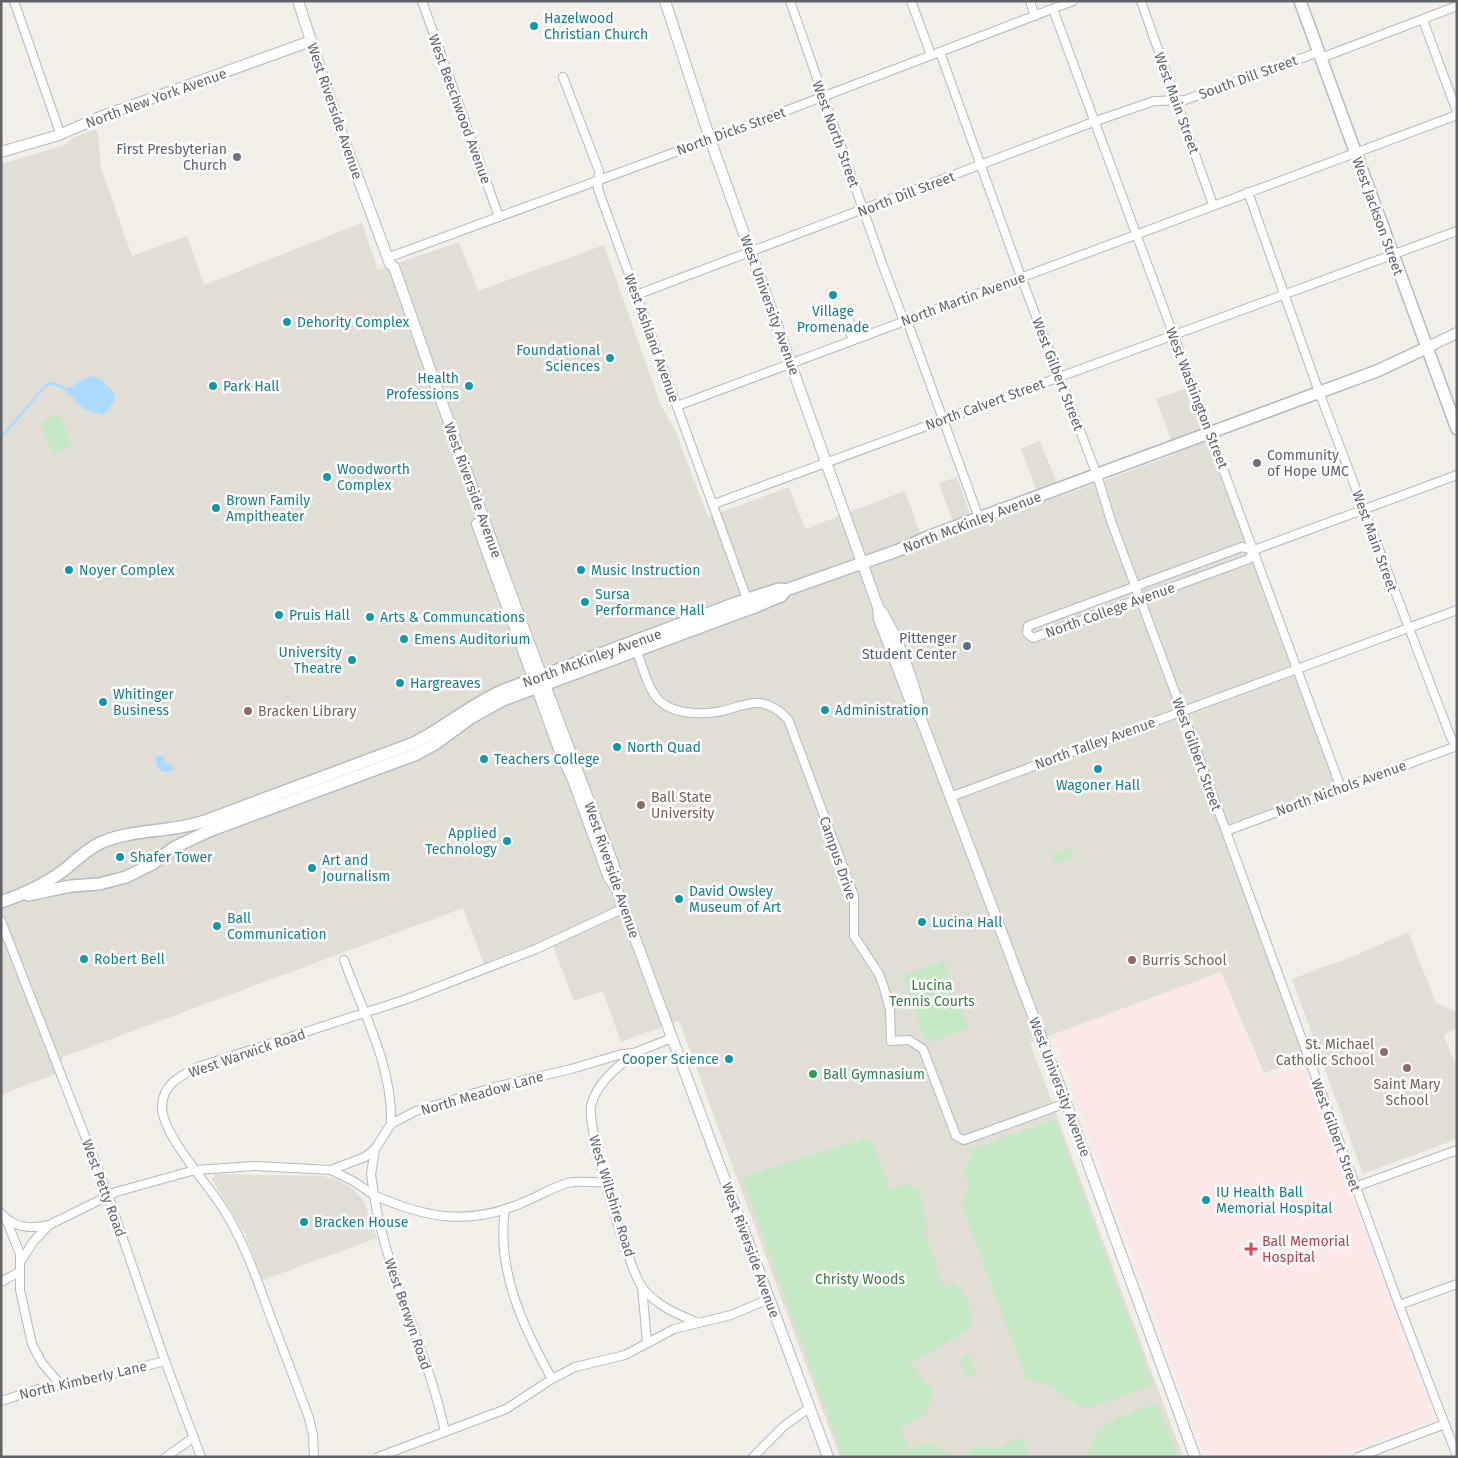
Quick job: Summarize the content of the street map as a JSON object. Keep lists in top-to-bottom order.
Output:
{
  "streets": {
    "main road": ["West Jackson Street", "North McKinley Avenue"],
    "street": [
      "South Dill Street",
      "North New York Avenue",
      "West Main Street",
      "West Beechwood Avenue",
      "West Riverside Avenue",
      "North Dicks Street",
      "West North Street",
      "North Dill Street",
      "North Martin Avenue",
      "West University Avenue",
      "West Ashland Avenue",
      "West Gilbert Street",
      "West Washington Street",
      "North Calvert Street",
      "North College Avenue",
      "North Talley Avenue",
      "North Nichols Avenue",
      "Campus Drive",
      "West Warwick Road",
      "North Meadow Lane",
      "West Petty Road",
      "West Wiltshire Road",
      "West Berwyn Road",
      "North Kimberly Lane"
    ]
  },
  "crossings": [
    ["South Dill Street", "West Main Street"],
    ["South Dill Street", "North Dill Street"],
    ["South Dill Street", "West Jackson Street"],
    ["North New York Avenue", "West Riverside Avenue"],
    ["West Main Street", "North Dill Street"],
    ["West Main Street", "North Martin Avenue"],
    ["West Main Street", "North Calvert Street"],
    ["West Main Street", "North McKinley Avenue"],
    ["West Main Street", "North College Avenue"],
    ["West Main Street", "North Talley Avenue"],
    ["West Main Street", "North Nichols Avenue"],
    ["West Beechwood Avenue", "North Dicks Street"],
    ["West Riverside Avenue", "North Dicks Street"],
    ["West Riverside Avenue", "North McKinley Avenue"],
    ["West Riverside Avenue", "West Warwick Road"],
    ["West Riverside Avenue", "North Meadow Lane"],
    ["North Dicks Street", "West North Street"],
    ["North Dicks Street", "West University Avenue"],
    ["North Dicks Street", "West Ashland Avenue"],
    ["North Dicks Street", "West Gilbert Street"],
    ["North Dicks Street", "West Washington Street"],
    ["West North Street", "North Dill Street"],
    ["West North Street", "North Martin Avenue"],
    ["West North Street", "North Calvert Street"],
    ["West North Street", "North McKinley Avenue"],
    ["North Dill Street", "West University Avenue"],
    ["North Dill Street", "West Ashland Avenue"],
    ["North Dill Street", "West Gilbert Street"],
    ["North Dill Street", "West Washington Street"],
    ["West Jackson Street", "North Martin Avenue"],
    ["West Jackson Street", "North Calvert Street"],
    ["West Jackson Street", "North McKinley Avenue"],
    ["North Martin Avenue", "West University Avenue"],
    ["North Martin Avenue", "West Ashland Avenue"],
    ["North Martin Avenue", "West Gilbert Street"],
    ["North Martin Avenue", "West Washington Street"],
    ["West University Avenue", "North Calvert Street"],
    ["West University Avenue", "North McKinley Avenue"],
    ["West University Avenue", "North Talley Avenue"],
    ["West University Avenue", "Campus Drive"],
    ["West Ashland Avenue", "North Calvert Street"],
    ["West Ashland Avenue", "North McKinley Avenue"],
    ["West Gilbert Street", "North Calvert Street"],
    ["West Gilbert Street", "North McKinley Avenue"],
    ["West Gilbert Street", "North College Avenue"],
    ["West Gilbert Street", "North Talley Avenue"],
    ["West Gilbert Street", "North Nichols Avenue"],
    ["West Washington Street", "North Calvert Street"],
    ["West Washington Street", "North McKinley Avenue"],
    ["West Washington Street", "North College Avenue"],
    ["West Washington Street", "North Talley Avenue"],
    ["West Washington Street", "North Nichols Avenue"],
    ["North McKinley Avenue", "Campus Drive"],
    ["West Warwick Road", "North Meadow Lane"],
    ["North Meadow Lane", "West Petty Road"],
    ["North Meadow Lane", "West Wiltshire Road"],
    ["North Meadow Lane", "West Berwyn Road"],
    ["West Petty Road", "North Kimberly Lane"]
  ],
  "parks": ["Lucina Tennis Courts", "Christy Woods"],
  "places": {
    "other": [
      "Hazelwood Christian Church",
      "First Presbyterian Church",
      "Village Promenade",
      "Dehority Complex",
      "Foundational Sciences",
      "Park Hall",
      "Health Professions",
      "Community of Hope UMC",
      "Woodworth Complex",
      "Brown Family Ampitheater",
      "Noyer Complex",
      "Music Instruction",
      "Sursa Performance Hall",
      "Pruis Hall",
      "Arts & Communcations",
      "Emens Auditorium",
      "Pittenger Student Center",
      "University Theatre",
      "Hargreaves",
      "Whitinger Business",
      "Administration",
      "Bracken Library",
      "North Quad",
      "Teachers College",
      "Wagoner Hall",
      "Ball State University",
      "Applied Technology",
      "Shafer Tower",
      "Art and Journalism",
      "David Owsley Museum of Art",
      "Lucina Hall",
      "Ball Communication",
      "Robert Bell",
      "Burris School",
      "St. Michael Catholic School",
      "Cooper Science",
      "Saint Mary School",
      "Ball Gymnasium",
      "IU Health Ball Memorial Hospital",
      "Bracken House"
    ],
    "health": ["Ball Memorial Hospital"]
  }
}
